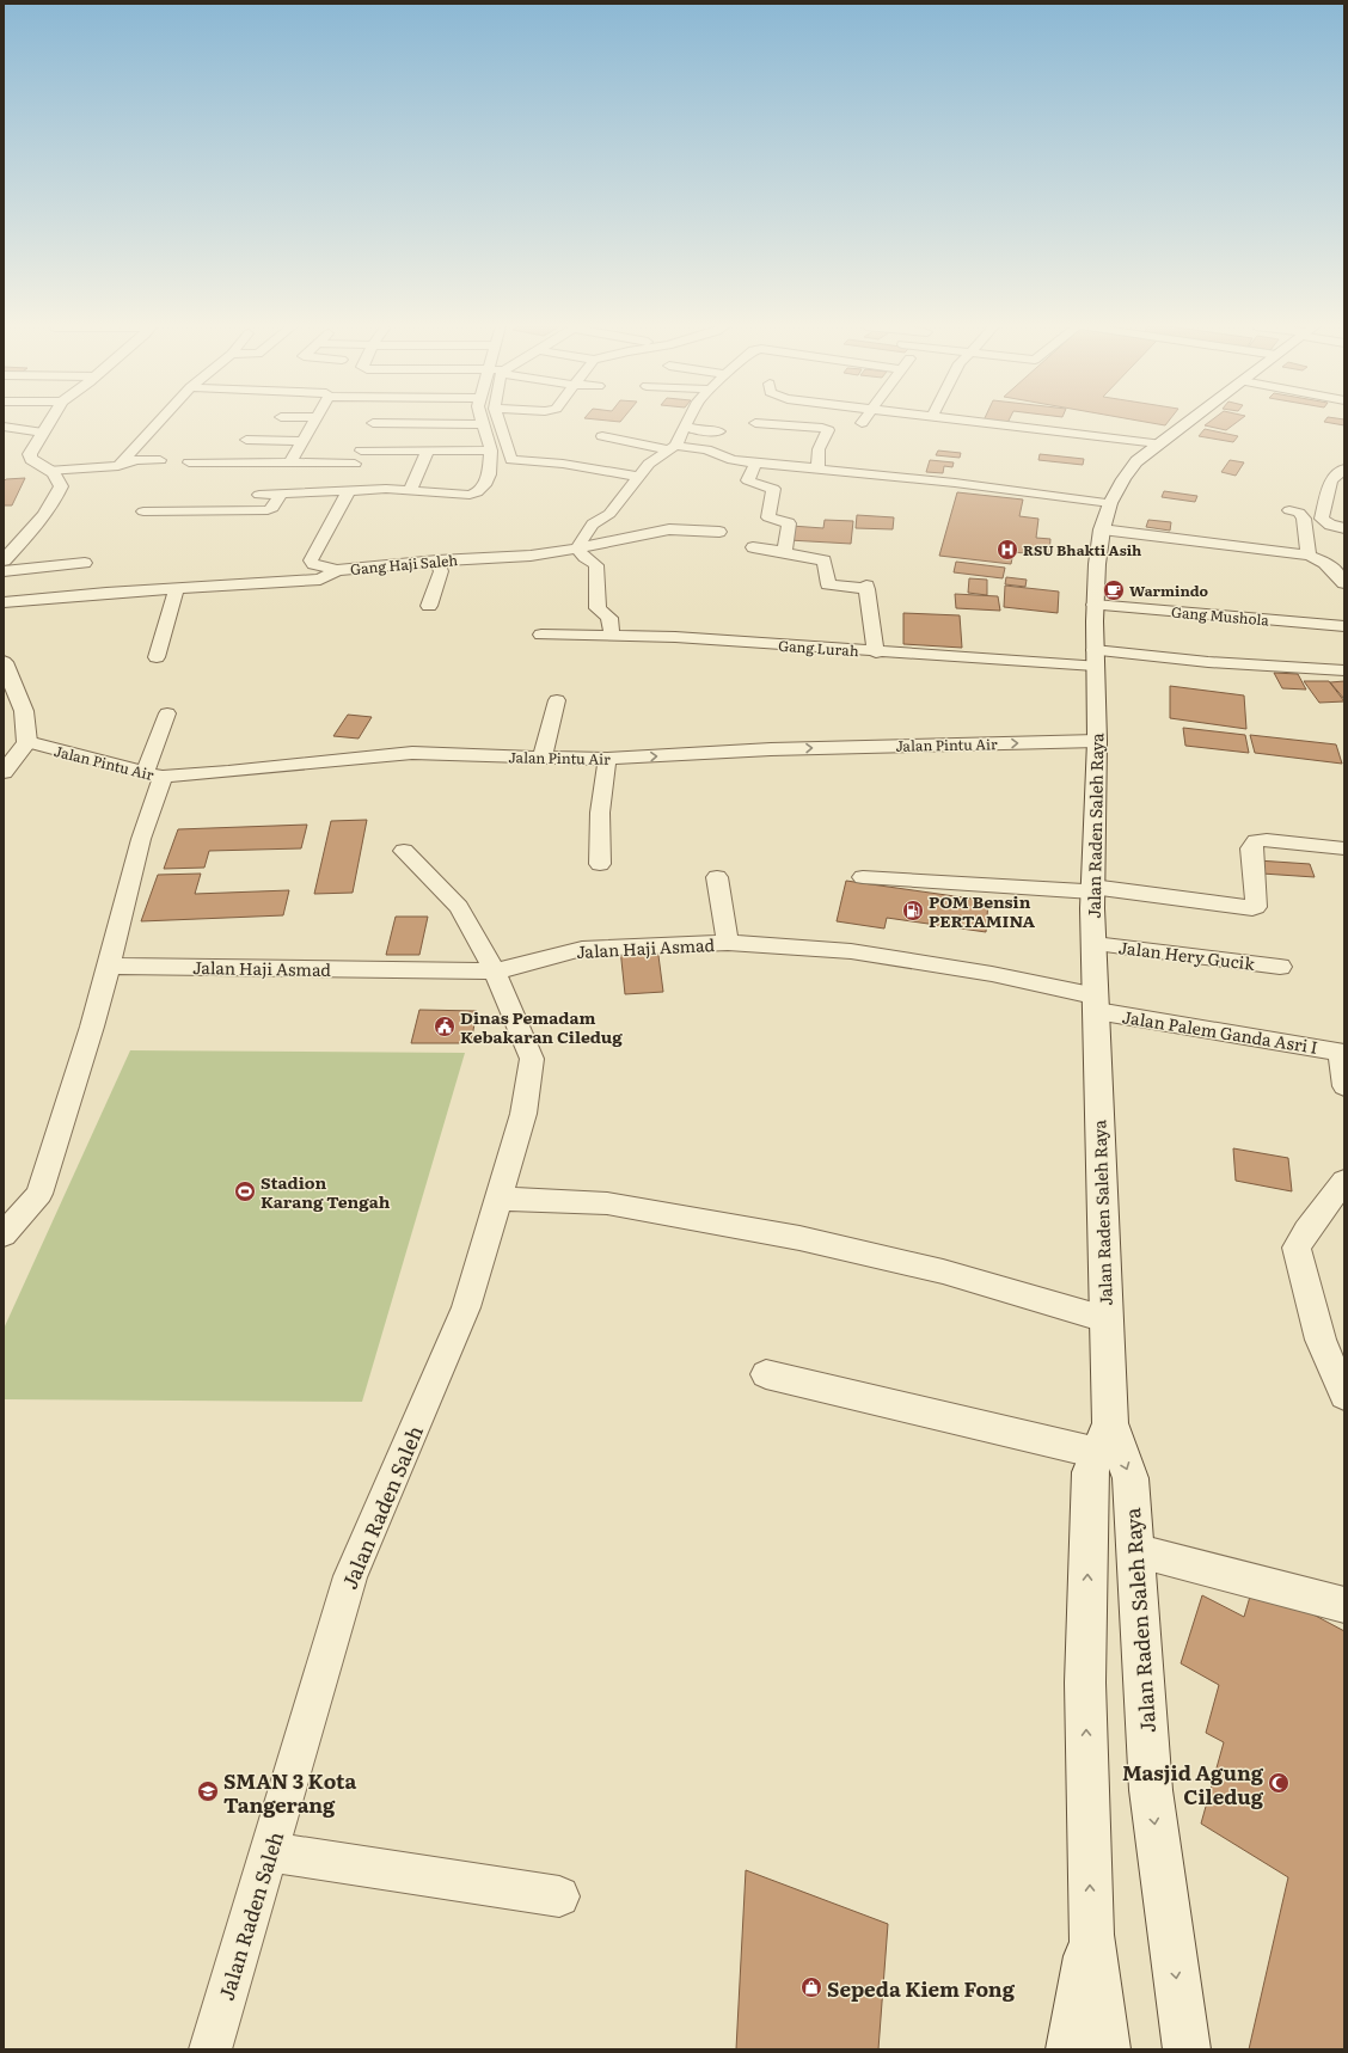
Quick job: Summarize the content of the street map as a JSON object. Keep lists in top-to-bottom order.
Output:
{
  "streets": {
    "main road": ["Jalan Raden Saleh Raya"],
    "street": [
      "Gang Haji Saleh",
      "Gang Mushola",
      "Gang Lurah",
      "Jalan Pintu Air",
      "Jalan Haji Asmad",
      "Jalan Hery Gucik",
      "Jalan Palem Ganda Asri I",
      "Jalan Raden Saleh"
    ]
  },
  "crossings": [
    ["Gang Mushola", "Jalan Raden Saleh Raya"],
    ["Gang Lurah", "Jalan Raden Saleh Raya"],
    ["Jalan Pintu Air", "Jalan Raden Saleh Raya"],
    ["Jalan Raden Saleh Raya", "Jalan Haji Asmad"],
    ["Jalan Raden Saleh Raya", "Jalan Hery Gucik"],
    ["Jalan Raden Saleh Raya", "Jalan Palem Ganda Asri I"],
    ["Jalan Haji Asmad", "Jalan Palem Ganda Asri I"],
    ["Jalan Haji Asmad", "Jalan Raden Saleh"]
  ],
  "places": {
    "hospital": ["RSU Bhakti Asih"],
    "cafe": ["Warmindo"],
    "fuel station": ["POM Bensin PERTAMINA"],
    "public building": ["Dinas Pemadam Kebakaran Ciledug"],
    "sports": ["Stadion Karang Tengah"],
    "mosque": ["Masjid Agung Ciledug"],
    "school or university": ["SMAN 3 Kota Tangerang"],
    "shop": ["Sepeda Kiem Fong"]
  }
}
